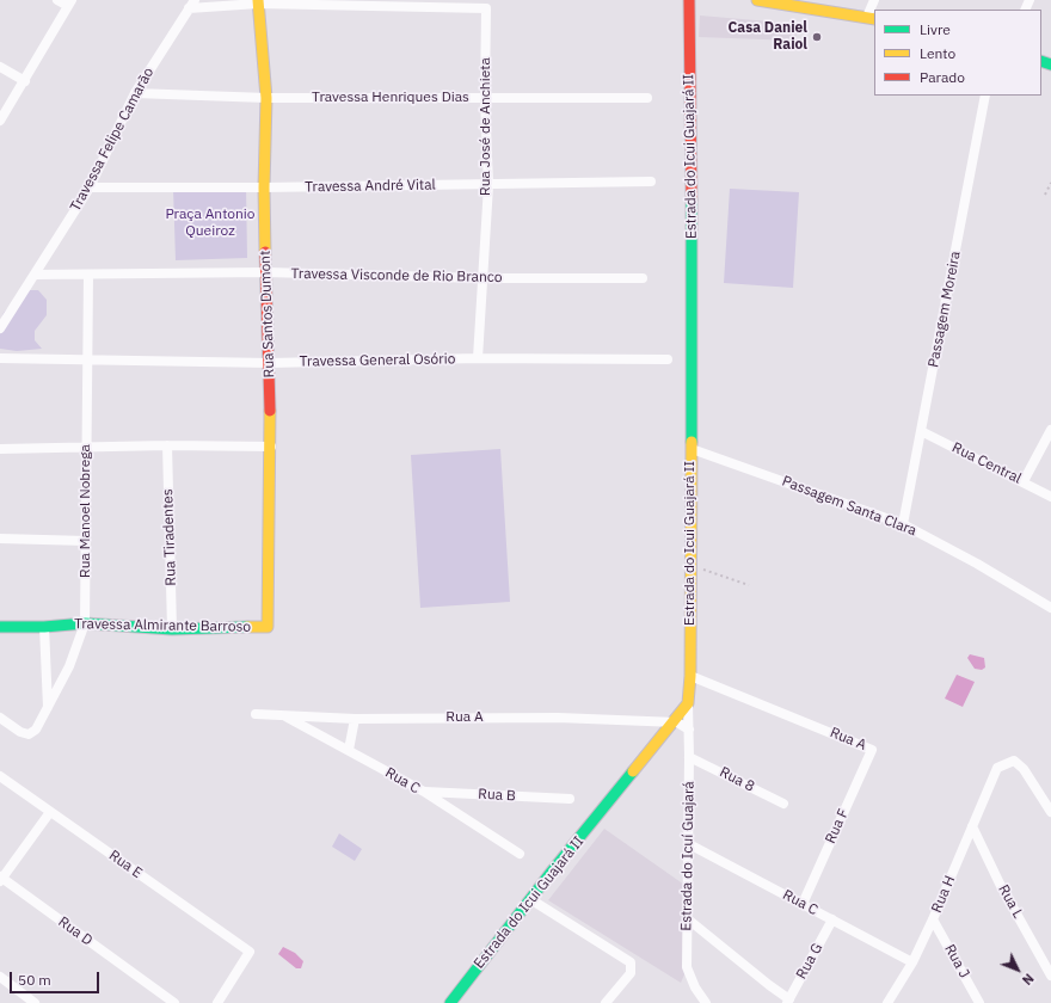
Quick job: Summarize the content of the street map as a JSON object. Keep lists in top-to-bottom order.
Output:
{
  "streets": {
    "main road": ["Estrada do Icui Guajará II", "Rua Santos Dumont", "Travessa Almirante Barroso"],
    "street": [
      "Travessa Henriques Dias",
      "Rua José de Anchieta",
      "Travessa Felipe Camarão",
      "Travessa André Vital",
      "Travessa Visconde de Rio Branco",
      "Passagem Moreira",
      "Travessa General Osório",
      "Rua Central",
      "Passagem Santa Clara",
      "Rua Manoel Nobrega",
      "Rua Tiradentes",
      "Rua A",
      "Rua 8",
      "Rua C",
      "Rua B",
      "Rua F",
      "Estrada do Icuí Guajará",
      "Rua E",
      "Rua H",
      "Rua L",
      "Rua D",
      "Rua G",
      "Rua J"
    ]
  },
  "crossings": [
    ["Travessa Henriques Dias", "Rua José de Anchieta"],
    ["Travessa Henriques Dias", "Travessa Felipe Camarão"],
    ["Travessa Henriques Dias", "Rua Santos Dumont"],
    ["Rua José de Anchieta", "Travessa André Vital"],
    ["Rua José de Anchieta", "Travessa Visconde de Rio Branco"],
    ["Rua José de Anchieta", "Rua Santos Dumont"],
    ["Rua José de Anchieta", "Travessa General Osório"],
    ["Travessa Felipe Camarão", "Travessa André Vital"],
    ["Travessa Felipe Camarão", "Travessa Visconde de Rio Branco"],
    ["Estrada do Icui Guajará II", "Passagem Santa Clara"],
    ["Estrada do Icui Guajará II", "Rua A"],
    ["Estrada do Icui Guajará II", "Estrada do Icuí Guajará"],
    ["Travessa André Vital", "Rua Santos Dumont"],
    ["Travessa Visconde de Rio Branco", "Rua Santos Dumont"],
    ["Travessa Visconde de Rio Branco", "Rua Manoel Nobrega"],
    ["Passagem Moreira", "Rua Central"],
    ["Passagem Moreira", "Passagem Santa Clara"],
    ["Rua Santos Dumont", "Travessa General Osório"],
    ["Rua Santos Dumont", "Travessa Almirante Barroso"],
    ["Travessa General Osório", "Rua Manoel Nobrega"],
    ["Rua Manoel Nobrega", "Travessa Almirante Barroso"],
    ["Rua Tiradentes", "Travessa Almirante Barroso"],
    ["Rua A", "Rua C"],
    ["Rua A", "Rua F"],
    ["Rua A", "Estrada do Icuí Guajará"],
    ["Rua 8", "Estrada do Icuí Guajará"],
    ["Rua C", "Rua B"],
    ["Rua C", "Rua F"],
    ["Rua C", "Estrada do Icuí Guajará"],
    ["Rua C", "Rua H"],
    ["Rua C", "Rua G"],
    ["Rua H", "Rua L"],
    ["Rua H", "Rua J"]
  ],
  "parks": ["Praça Antonio Queiroz"],
  "places": ["Casa Daniel Raiol"],
  "legend": ["Livre", "Lento", "Parado"],
  "scale_bar": "50 m",
  "north": "bottom right"
}
